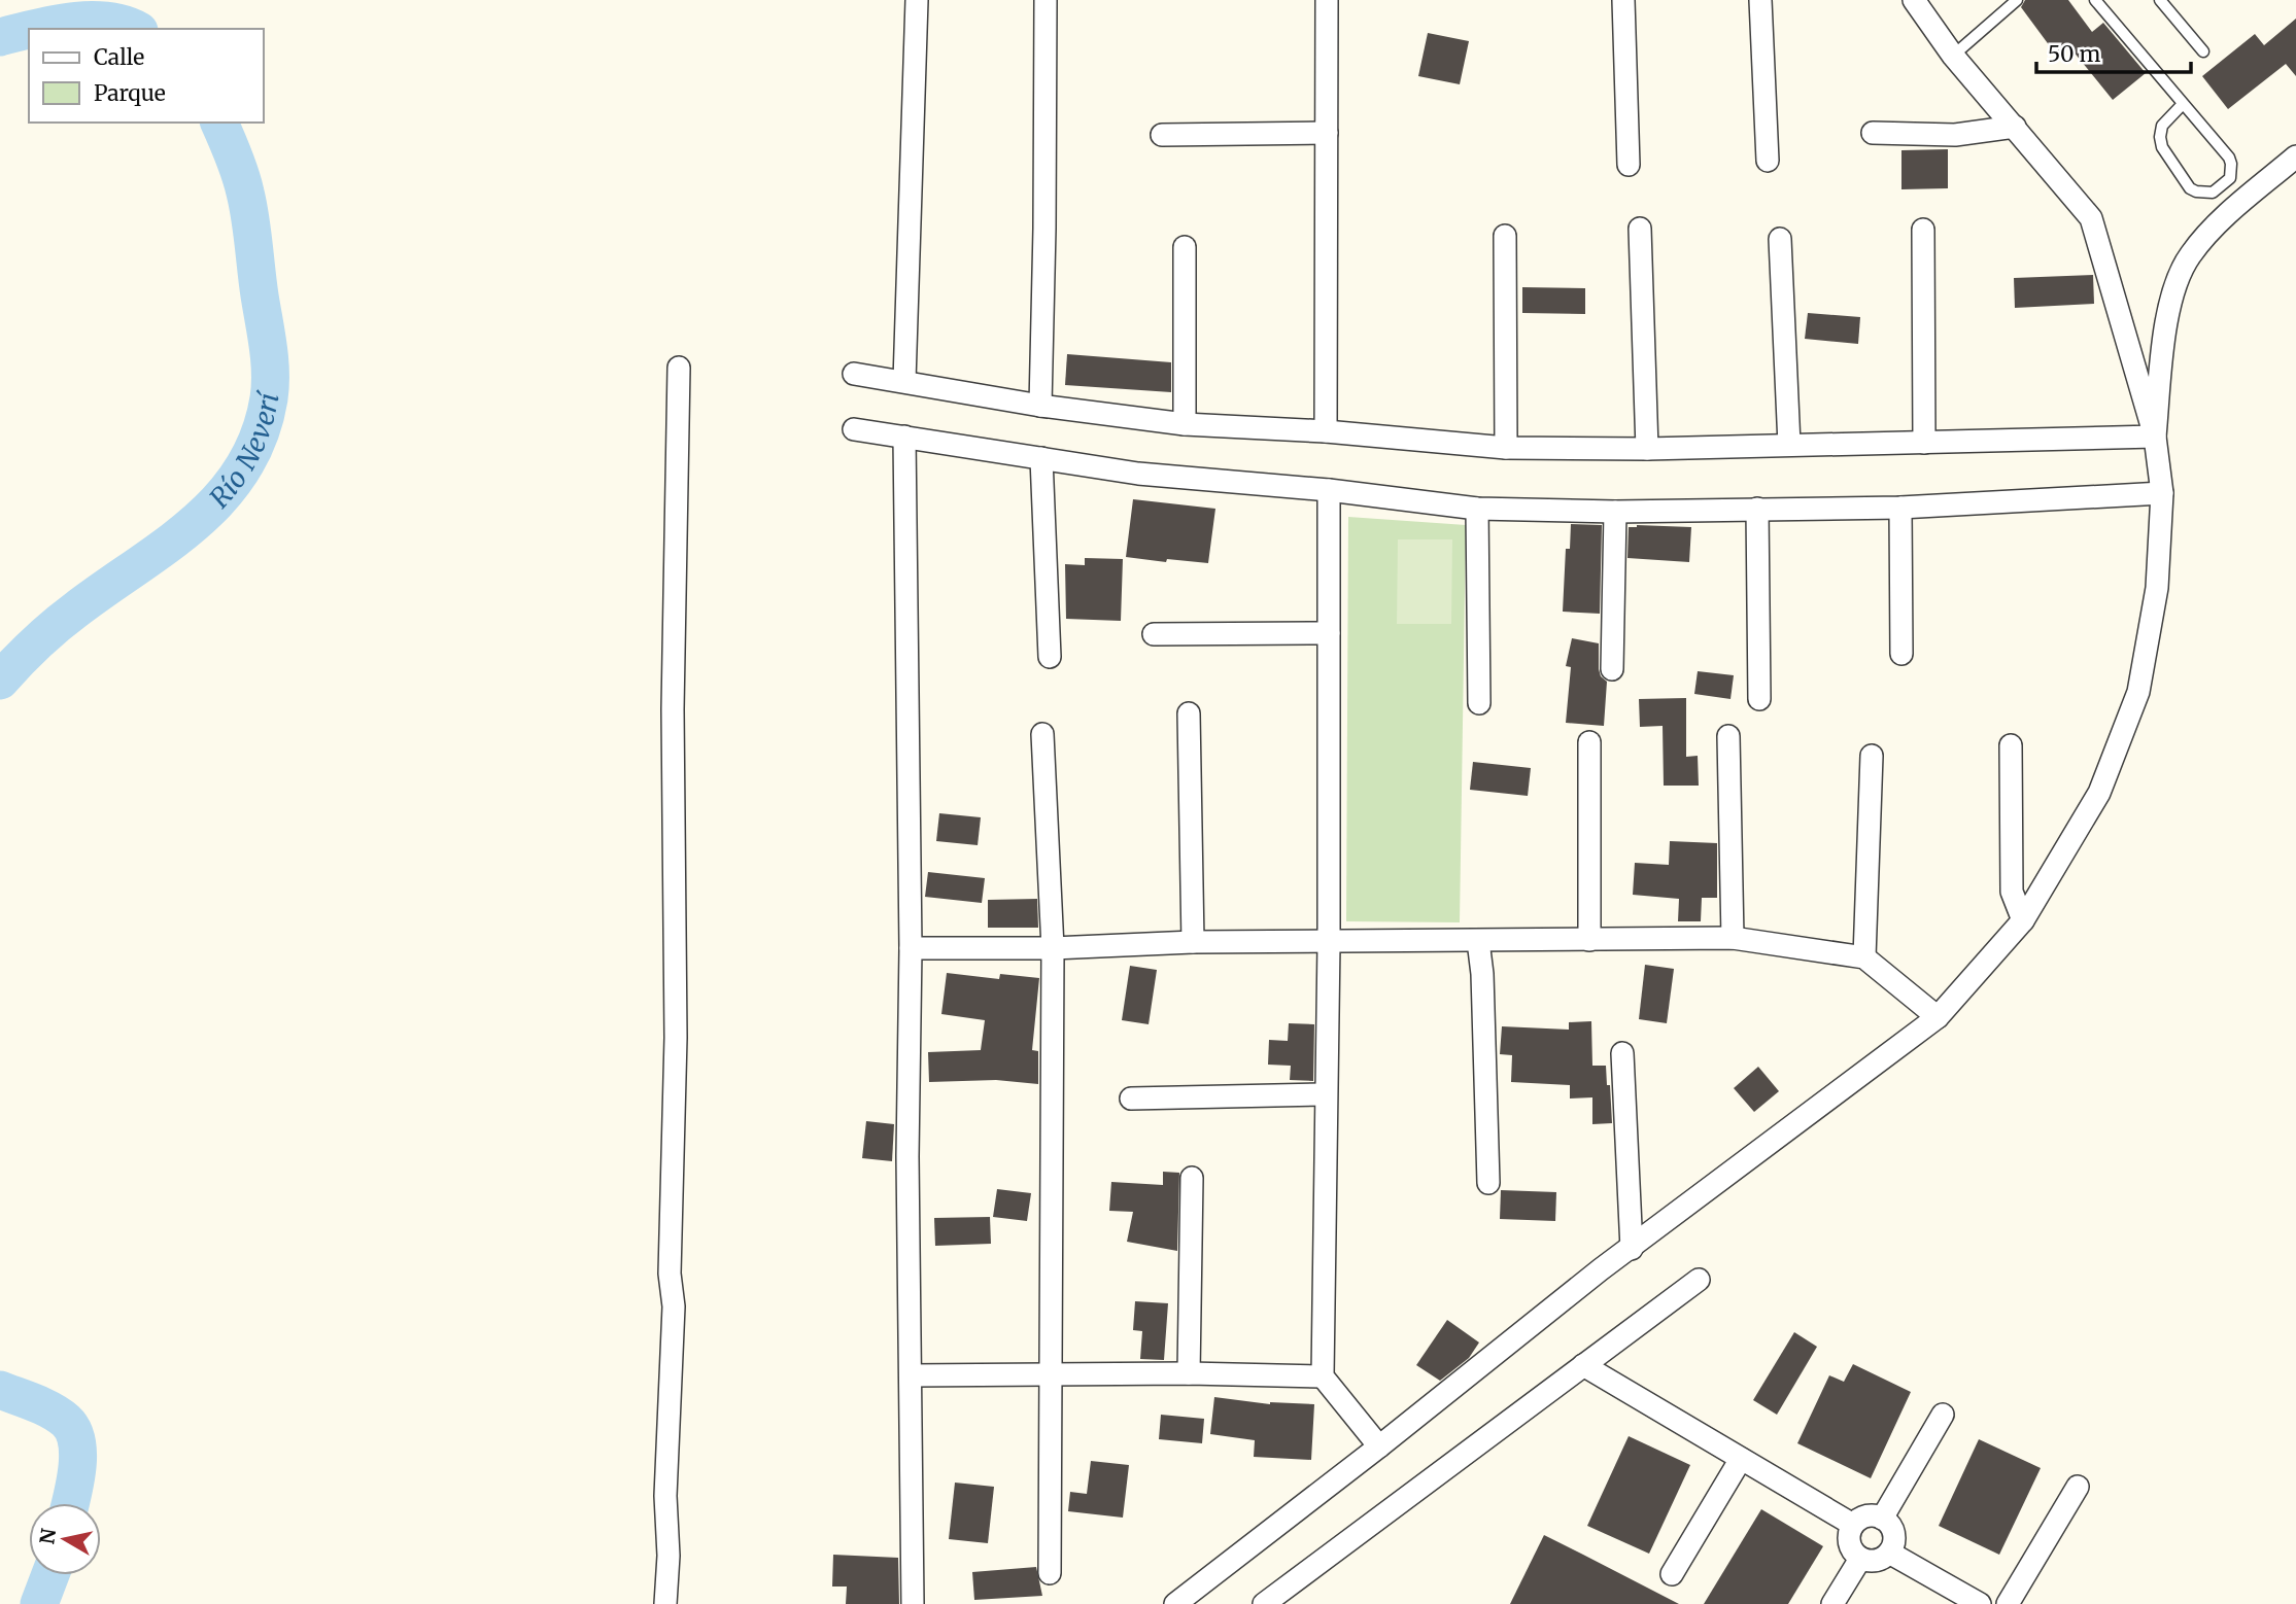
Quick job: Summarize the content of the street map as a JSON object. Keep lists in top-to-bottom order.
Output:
{
  "water": ["Río Neverí"],
  "legend": ["Calle", "Parque"],
  "scale_bar": "50 m",
  "north": "left"
}
